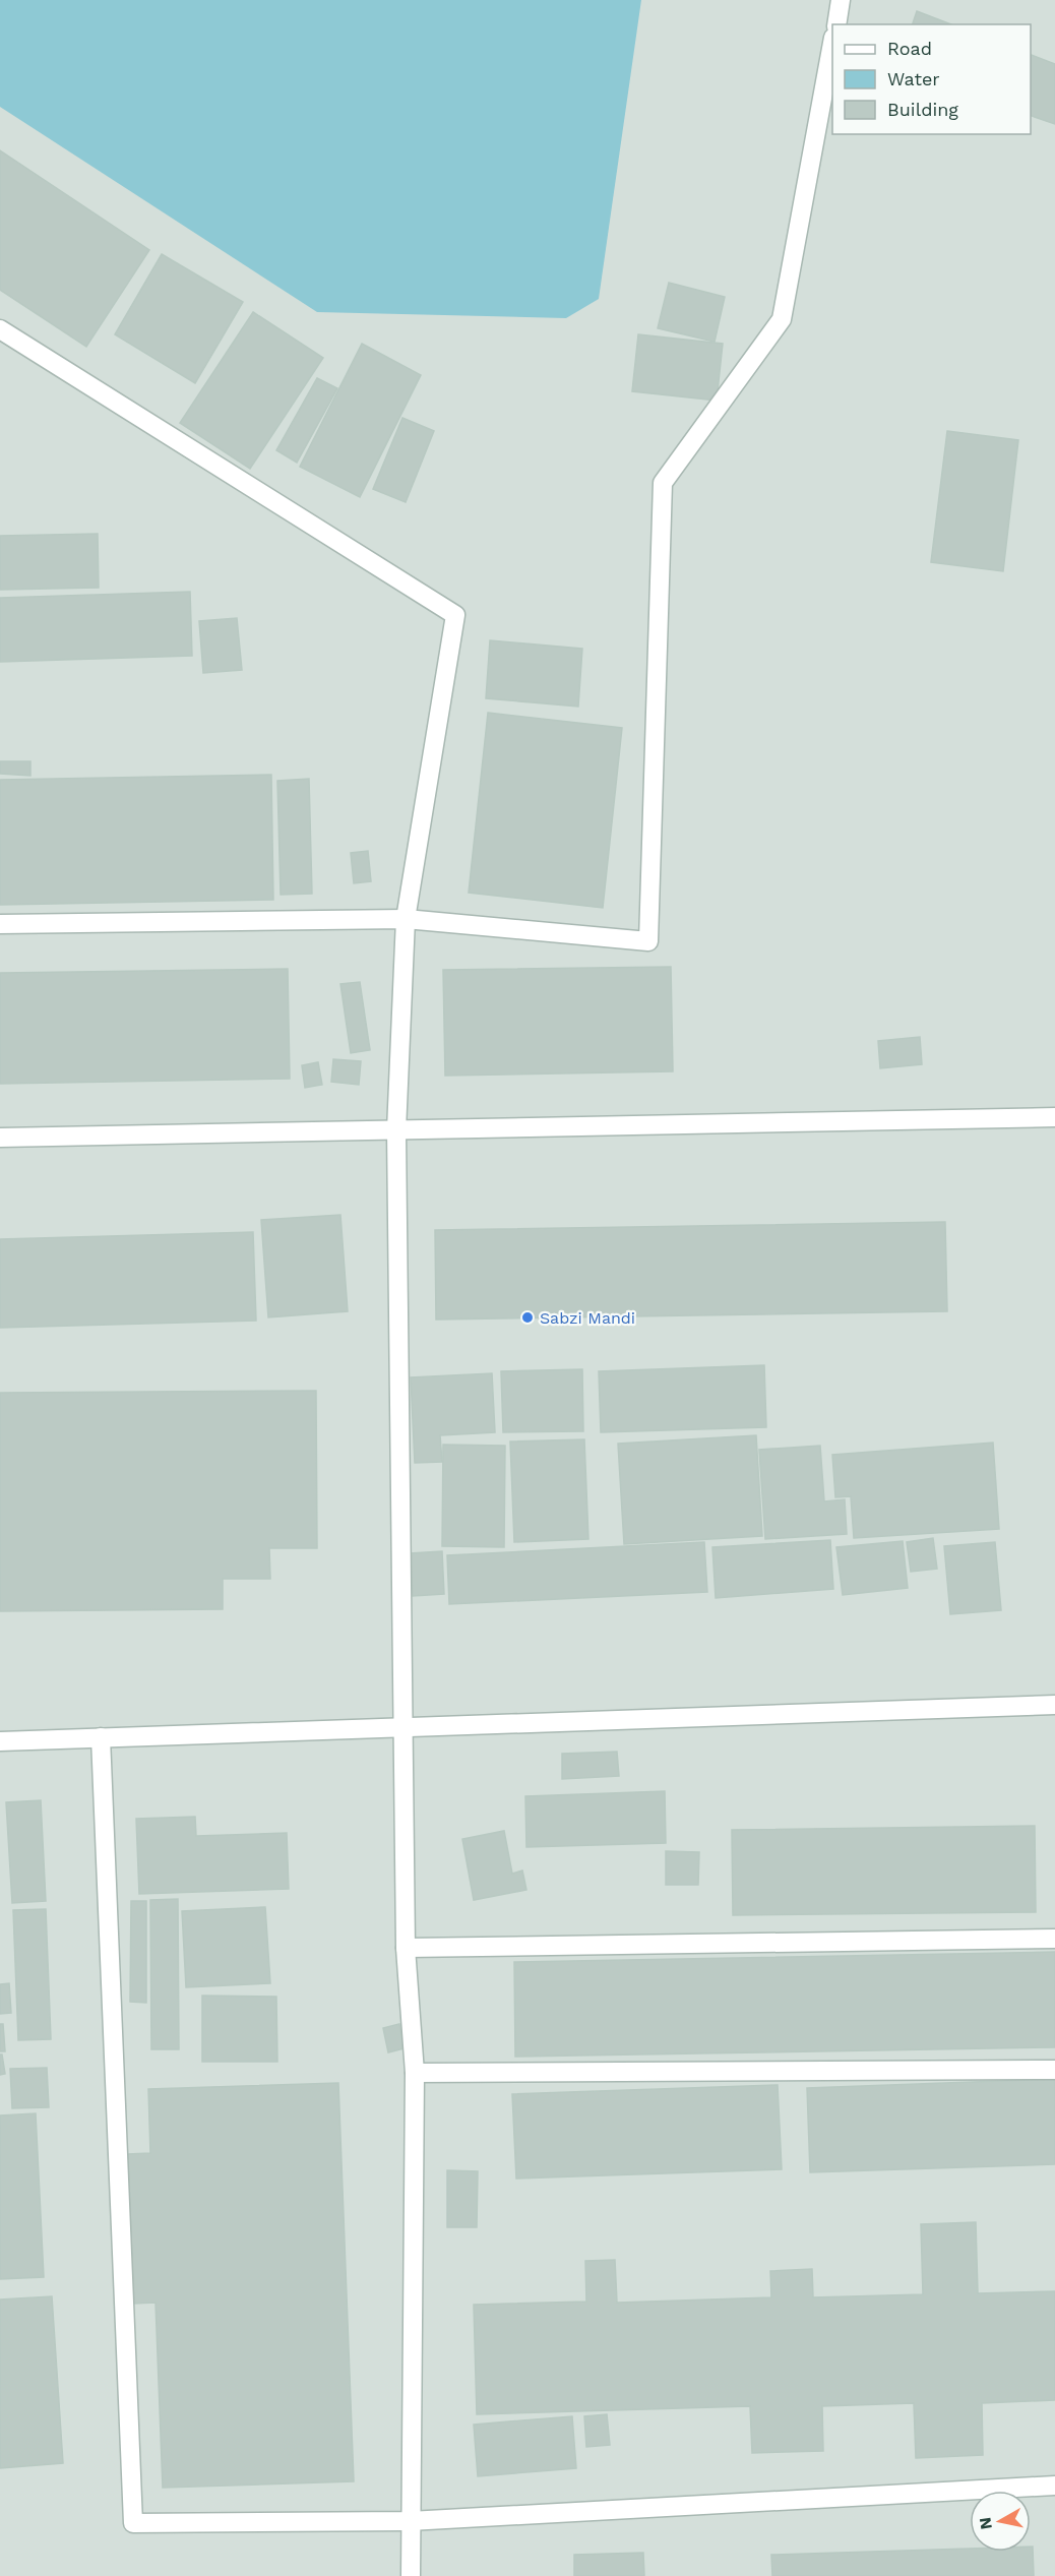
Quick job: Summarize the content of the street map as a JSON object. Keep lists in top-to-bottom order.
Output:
{
  "places": ["Sabzi Mandi"],
  "legend": ["Road", "Water", "Building"],
  "north": "left"
}
